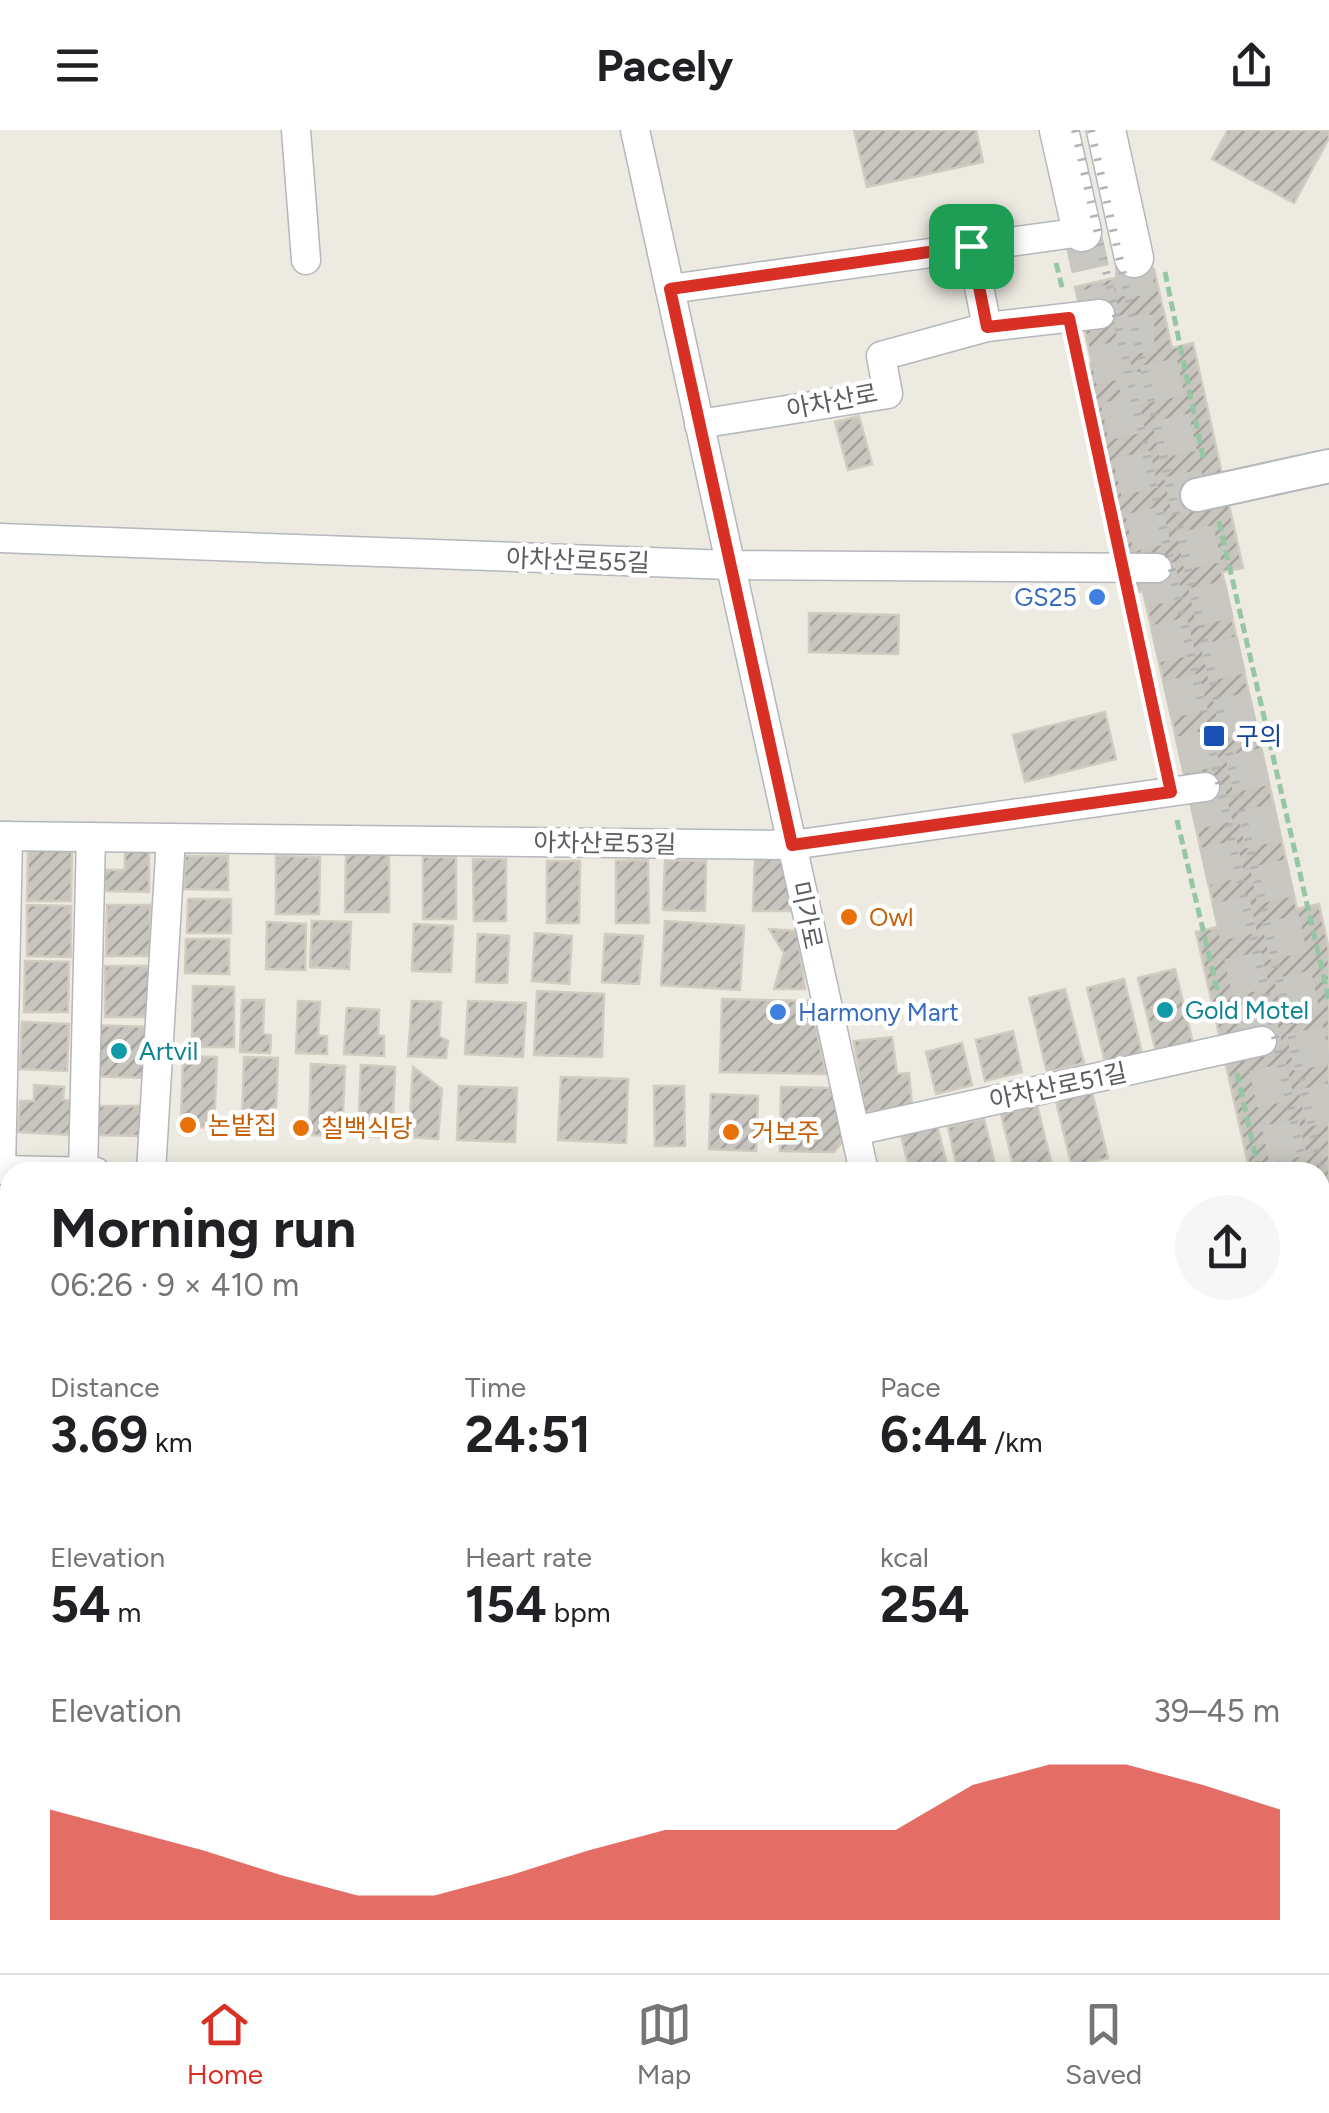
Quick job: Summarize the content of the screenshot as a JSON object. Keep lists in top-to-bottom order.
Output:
{
  "streets": {
    "street": [
      "아차산로",
      "아차산로55길",
      "아차산로53길",
      "미가로",
      "아차산로51길"
    ]
  },
  "crossings": [
    ["아차산로", "미가로"],
    ["아차산로55길", "미가로"],
    ["아차산로53길", "미가로"],
    ["미가로", "아차산로51길"]
  ],
  "places": {
    "other": [
      "GS25",
      "Owl",
      "Gold Motel",
      "Harmony Mart",
      "Artvil",
      "논밭집",
      "칠백식당",
      "거보주"
    ],
    "transit": ["구의"]
  },
  "page": {
    "header": "Pacely",
    "heading": ["Morning run", "06:26 · 9 × 410 m"],
    "stats": [
      ["Distance", "3.69 km"],
      ["Time", "24:51"],
      ["Pace", "6:44 /km"],
      ["Elevation", "54 m"],
      ["Heart rate", "154 bpm"],
      ["kcal", "254"]
    ],
    "chart": ["Elevation", "39–45 m"],
    "tabs": ["Home", "Map", "Saved"]
  }
}
